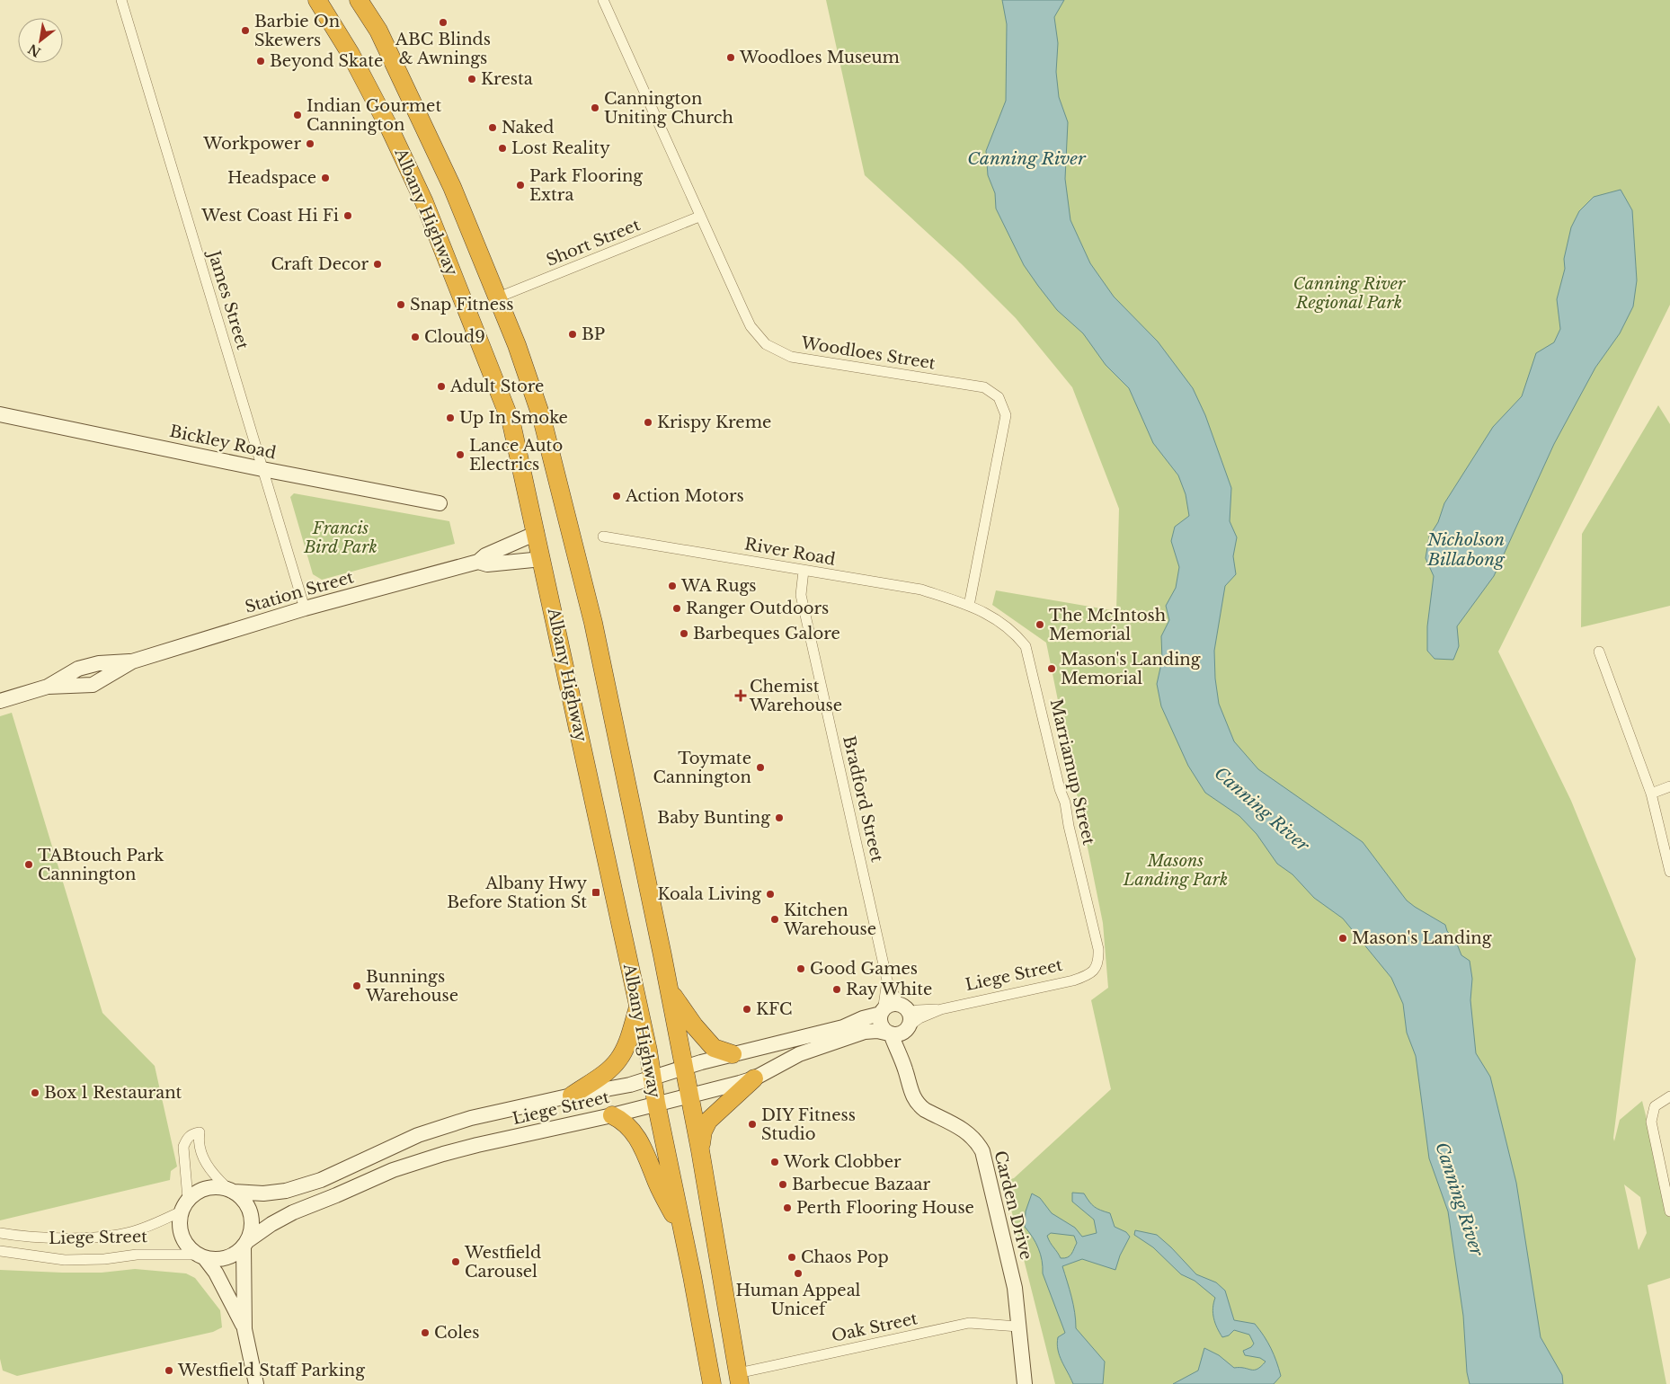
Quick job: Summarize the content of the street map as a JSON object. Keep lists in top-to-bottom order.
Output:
{
  "streets": {
    "highway": ["Albany Highway"],
    "street": [
      "Short Street",
      "James Street",
      "Woodloes Street",
      "Bickley Road",
      "River Road",
      "Station Street",
      "Marriamup Street",
      "Bradford Street",
      "Liege Street",
      "Carden Drive",
      "Oak Street"
    ]
  },
  "crossings": [
    ["Albany Highway", "Short Street"],
    ["Albany Highway", "Station Street"],
    ["Albany Highway", "Liege Street"],
    ["Albany Highway", "Oak Street"],
    ["Short Street", "Woodloes Street"],
    ["James Street", "Bickley Road"],
    ["James Street", "Station Street"],
    ["Woodloes Street", "River Road"],
    ["Woodloes Street", "Marriamup Street"],
    ["River Road", "Marriamup Street"],
    ["River Road", "Bradford Street"],
    ["Marriamup Street", "Liege Street"],
    ["Bradford Street", "Liege Street"],
    ["Bradford Street", "Carden Drive"],
    ["Liege Street", "Carden Drive"],
    ["Carden Drive", "Oak Street"]
  ],
  "water": ["Canning River", "Nicholson Billabong"],
  "parks": ["Canning River Regional Park", "Francis Bird Park", "Masons Landing Park"],
  "places": {
    "other": [
      "ABC Blinds & Awnings",
      "Barbie On Skewers",
      "Woodloes Museum",
      "Beyond Skate",
      "Kresta",
      "Cannington Uniting Church",
      "Indian Gourmet Cannington",
      "Naked",
      "Workpower",
      "Lost Reality",
      "Headspace",
      "Park Flooring Extra",
      "West Coast Hi Fi",
      "Craft Decor",
      "Snap Fitness",
      "BP",
      "Cloud9",
      "Adult Store",
      "Up In Smoke",
      "Krispy Kreme",
      "Lance Auto Electrics",
      "Action Motors",
      "WA Rugs",
      "Ranger Outdoors",
      "The McIntosh Memorial",
      "Barbeques Galore",
      "Mason's Landing Memorial",
      "Toymate Cannington",
      "Baby Bunting",
      "TABtouch Park Cannington",
      "Koala Living",
      "Kitchen Warehouse",
      "Mason's Landing",
      "Good Games",
      "Bunnings Warehouse",
      "Ray White",
      "KFC",
      "Box 1 Restaurant",
      "DIY Fitness Studio",
      "Work Clobber",
      "Barbecue Bazaar",
      "Perth Flooring House",
      "Chaos Pop",
      "Westfield Carousel",
      "Human Appeal Unicef",
      "Coles",
      "Westfield Staff Parking"
    ],
    "health": ["Chemist Warehouse"],
    "transit": ["Albany Hwy Before Station St"]
  },
  "north": "bottom left"
}
